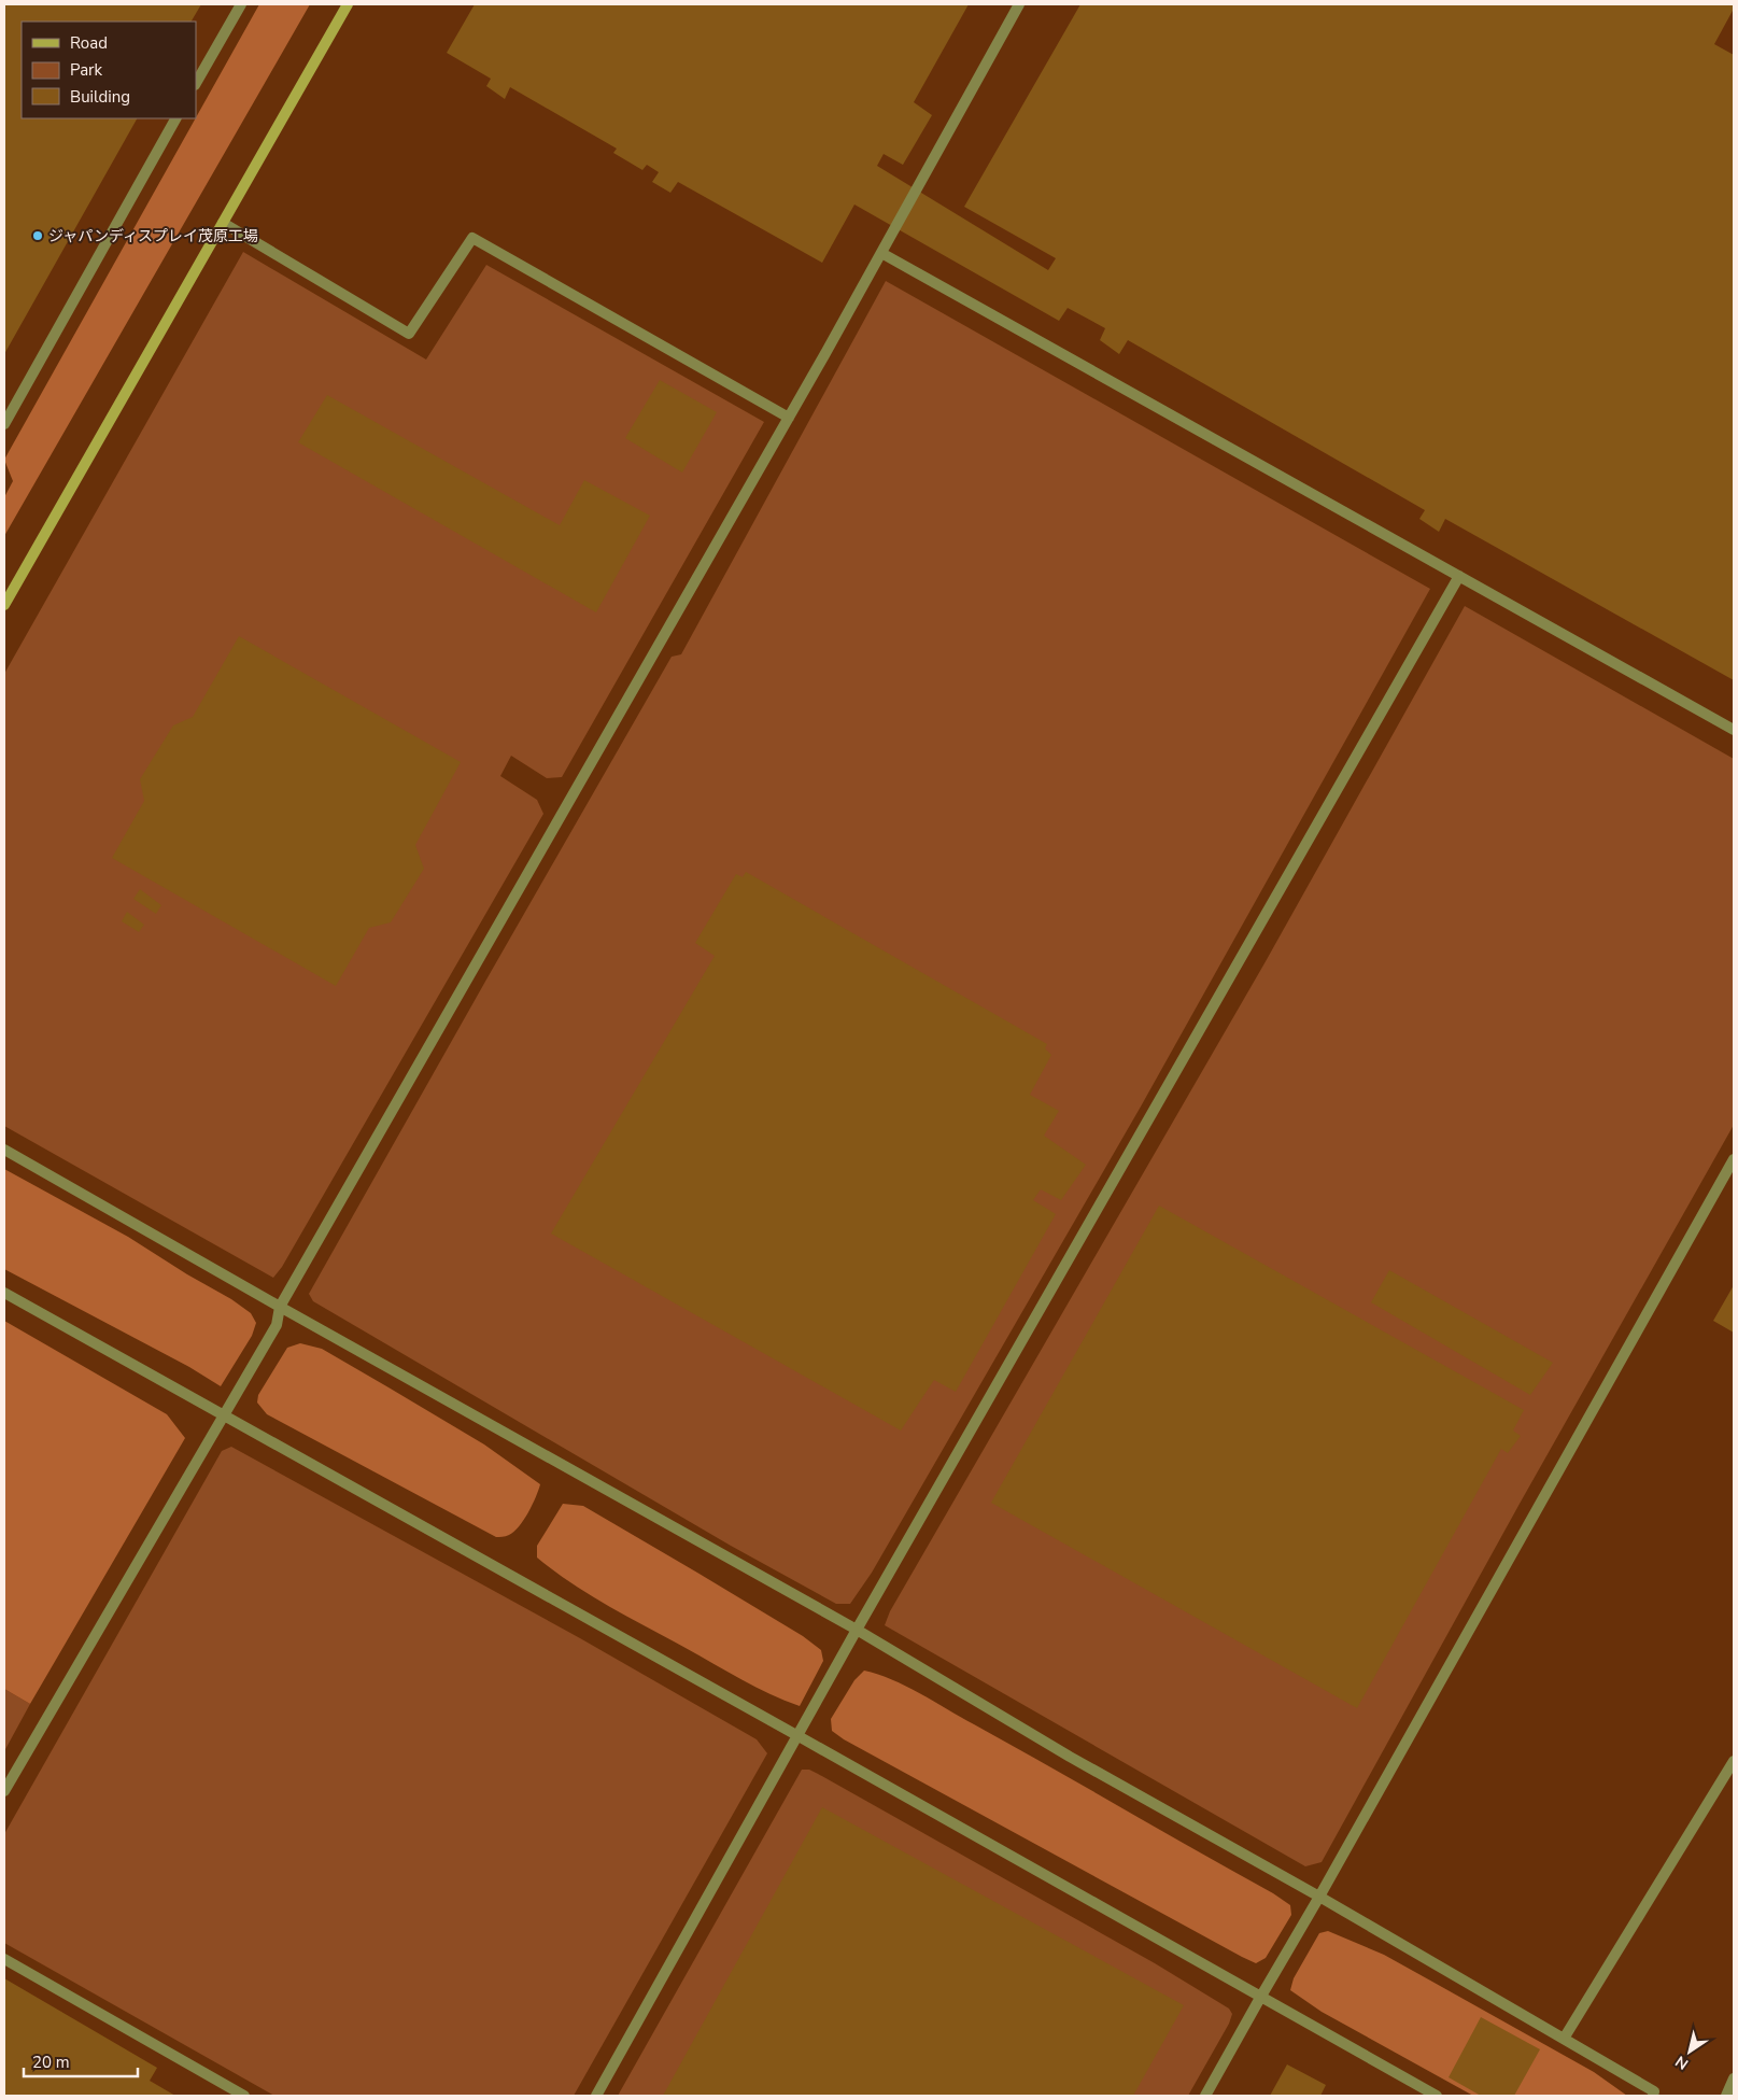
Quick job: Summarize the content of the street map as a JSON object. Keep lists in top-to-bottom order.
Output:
{
  "places": ["ジャパンディスプレイ茂原工場"],
  "legend": ["Road", "Park", "Building"],
  "scale_bar": "20 m",
  "north": "bottom left"
}
